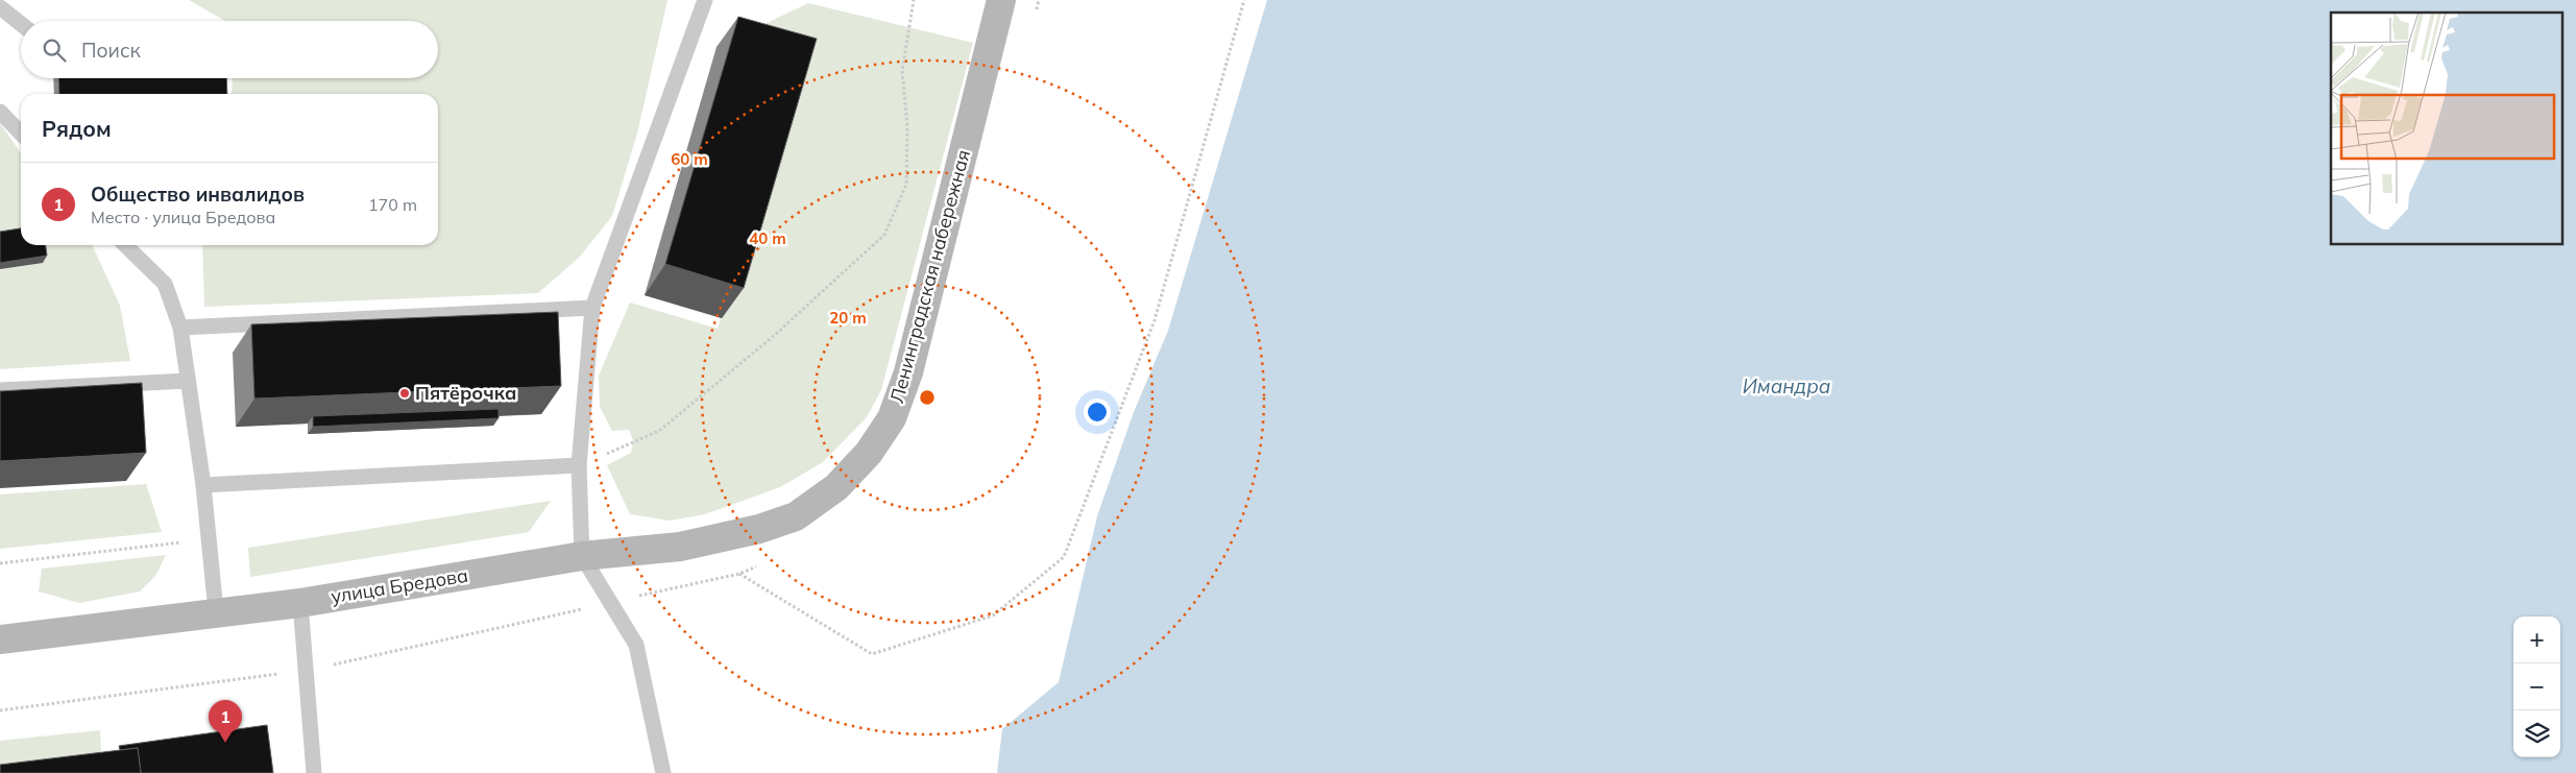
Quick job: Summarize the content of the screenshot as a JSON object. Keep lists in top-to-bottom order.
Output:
{
  "streets": {
    "main road": ["Ленинградская набережная", "улица Бредова"]
  },
  "crossings": [
    ["Ленинградская набережная", "улица Бредова"]
  ],
  "water": ["Имандра"],
  "places": ["Пятёрочка"],
  "page": {
    "search": "Поиск",
    "heading": "Рядом",
    "list": [
      {
        "mark": "1",
        "name": "Общество инвалидов",
        "note": "Место · улица Бредова",
        "value": "170 m"
      }
    ],
    "map_buttons": ["+", "−"],
    "pins": "1"
  },
  "rings": ["60 m", "40 m", "20 m"]
}
